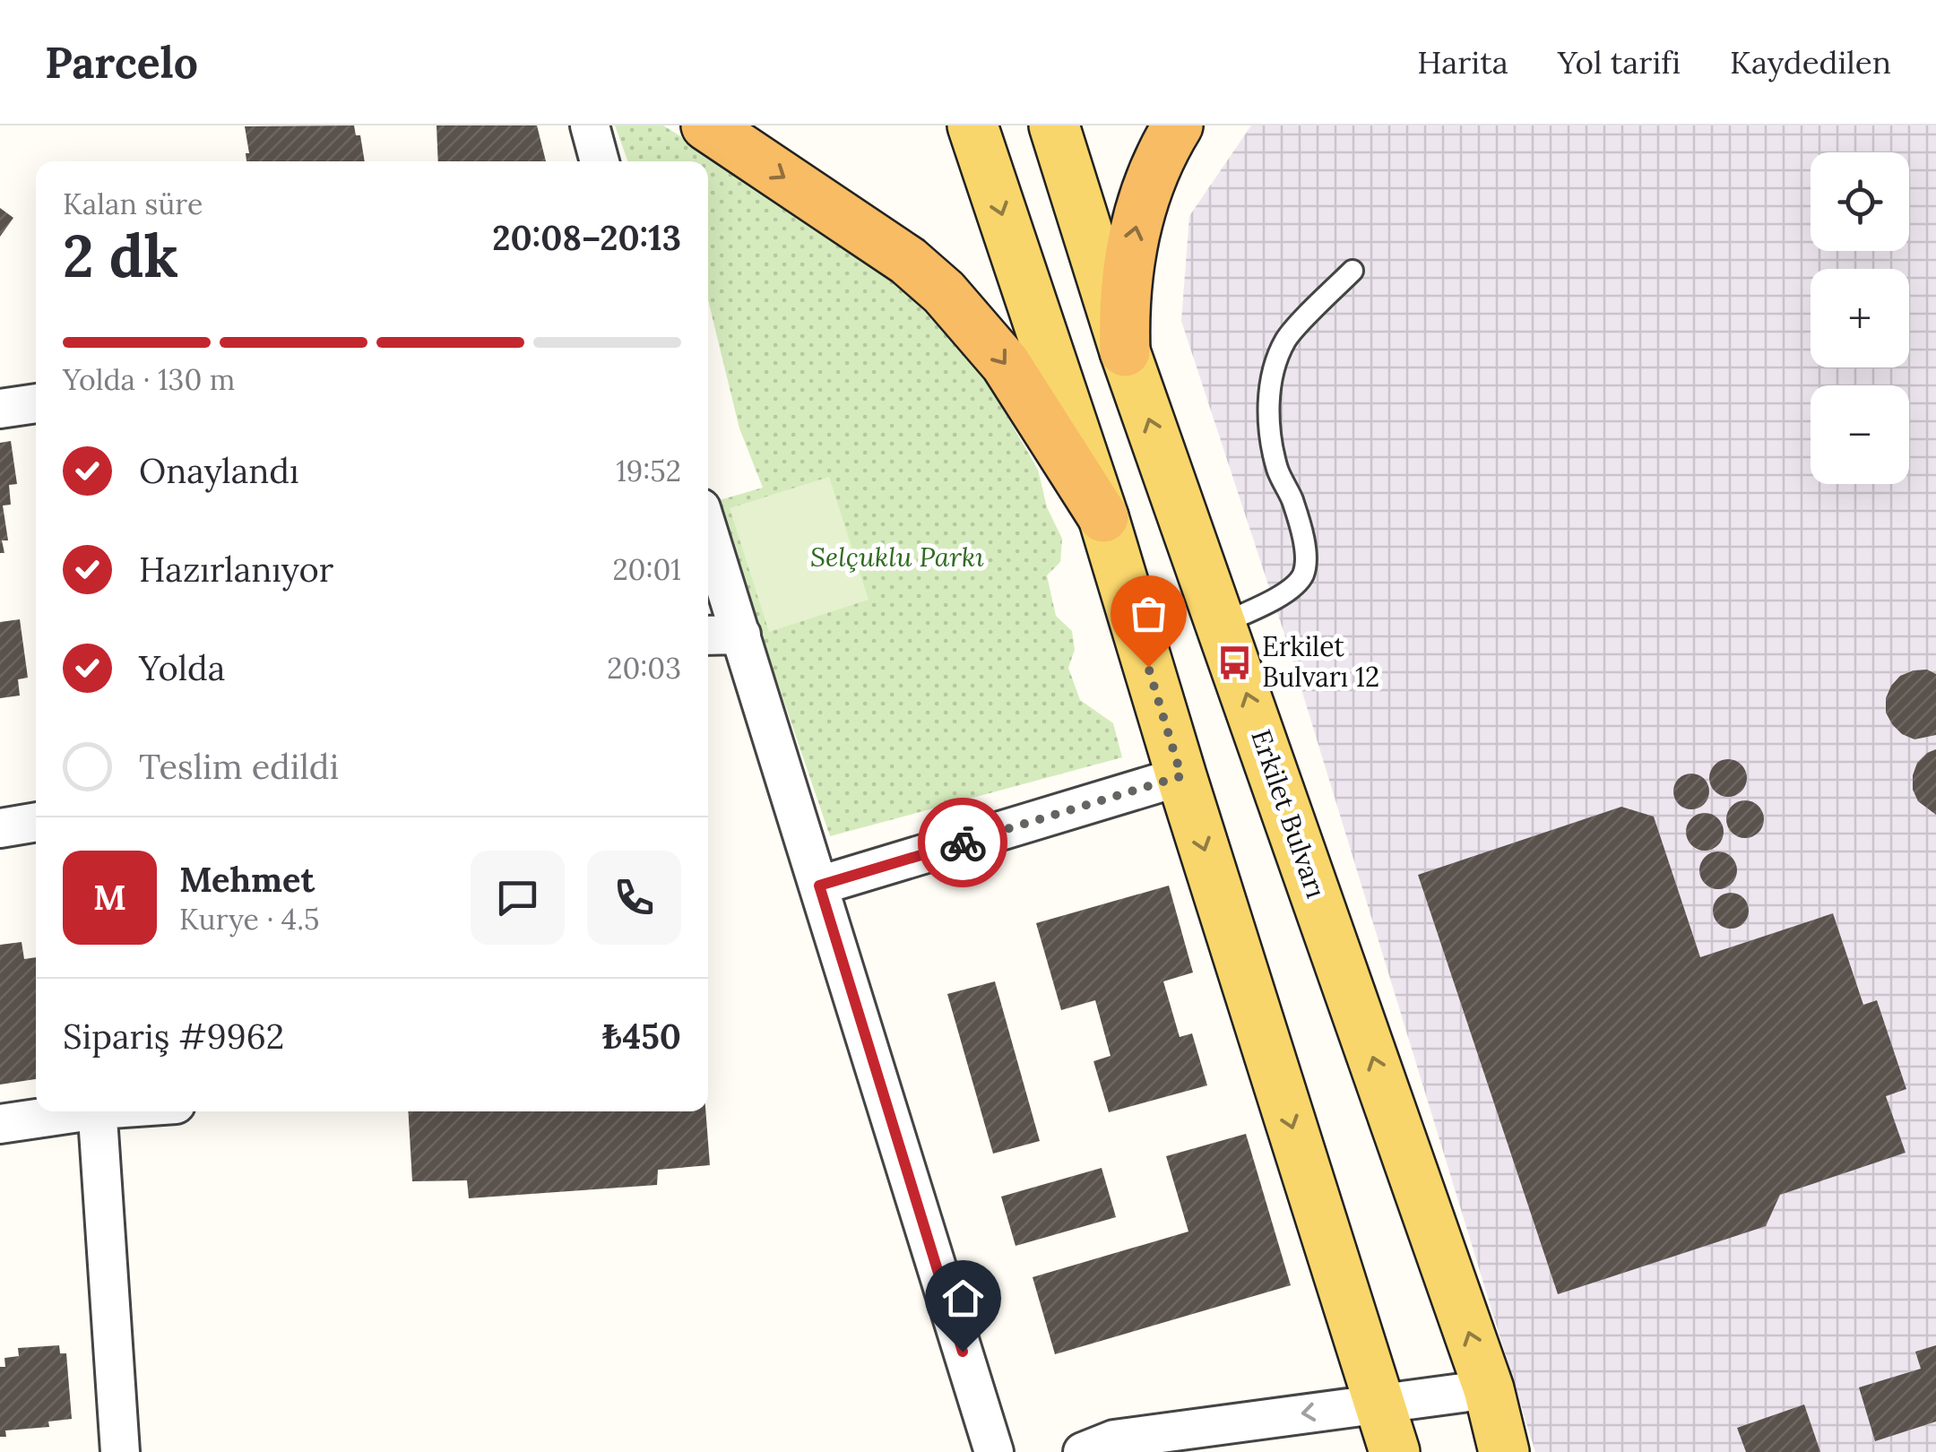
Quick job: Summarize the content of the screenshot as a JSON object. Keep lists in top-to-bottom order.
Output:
{
  "streets": {
    "main road": ["Erkilet Bulvarı"]
  },
  "parks": ["Selçuklu Parkı"],
  "places": {
    "bus stop": ["Erkilet Bulvarı 12"]
  },
  "page": {
    "header": "Parcelo",
    "nav": ["Harita", "Yol tarifi", "Kaydedilen"],
    "map_buttons": ["+", "−"],
    "heading": ["2 dk", "Kalan süre", "20:08–20:13"],
    "panel": [
      "Mehmet",
      "Kurye · 4.5",
      "Sipariş #9962",
      "₺450"
    ],
    "bar": "Yolda · 130 m",
    "list": [
      ["Onaylandı", "19:52"],
      ["Hazırlanıyor", "20:01"],
      ["Yolda", "20:03"],
      "Teslim edildi"
    ],
    "round": "M"
  }
}
